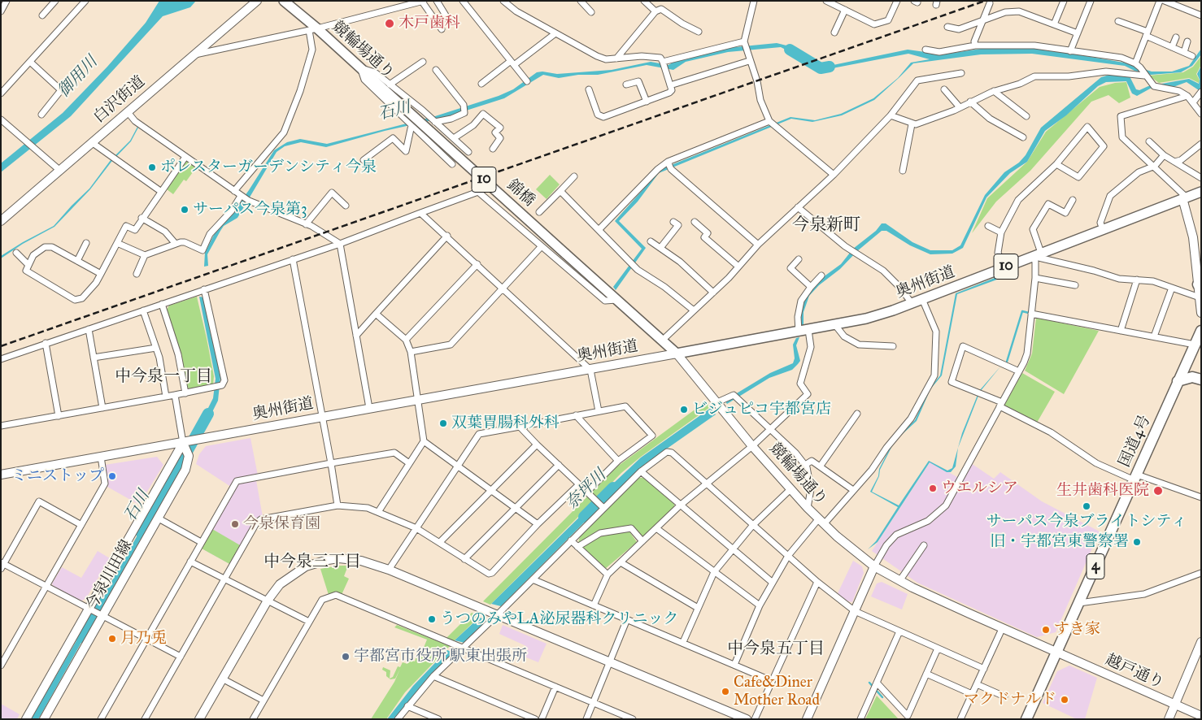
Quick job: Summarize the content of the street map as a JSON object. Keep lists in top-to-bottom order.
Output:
{
  "streets": {
    "highway": ["国道4号", "4"],
    "main road": [
      "競輪場通り",
      "10",
      "錦橋",
      "奥州街道"
    ],
    "street": ["白沢街道", "今泉川田線", "越戸通り"]
  },
  "crossings": [
    ["競輪場通り", "錦橋"],
    ["競輪場通り", "奥州街道"],
    ["競輪場通り", "国道4号"],
    ["競輪場通り", "越戸通り"],
    ["奥州街道", "今泉川田線"],
    ["国道4号", "越戸通り"]
  ],
  "districts": [
    "今泉新町",
    "中今泉一丁目",
    "中今泉三丁目",
    "中今泉五丁目"
  ],
  "water": ["御用川", "石川", "奈坪川"],
  "places": [
    "木戸歯科",
    "ポレスターガーデンシティ今泉",
    "サーパス今泉第3",
    "ビジュピコ宇都宮店",
    "双葉胃腸科外科",
    "ミニストップ",
    "ウエルシア",
    "生井歯科医院",
    "サーパス今泉ブライトシティ",
    "今泉保育園",
    "旧・宇都宮東警察署",
    "うつのみやLA泌尿器科クリニック",
    "すき家",
    "月乃兎",
    "宇都宮市役所 駅東出張所",
    "Cafe&Diner Mother Road",
    "マクドナルド"
  ]
}
